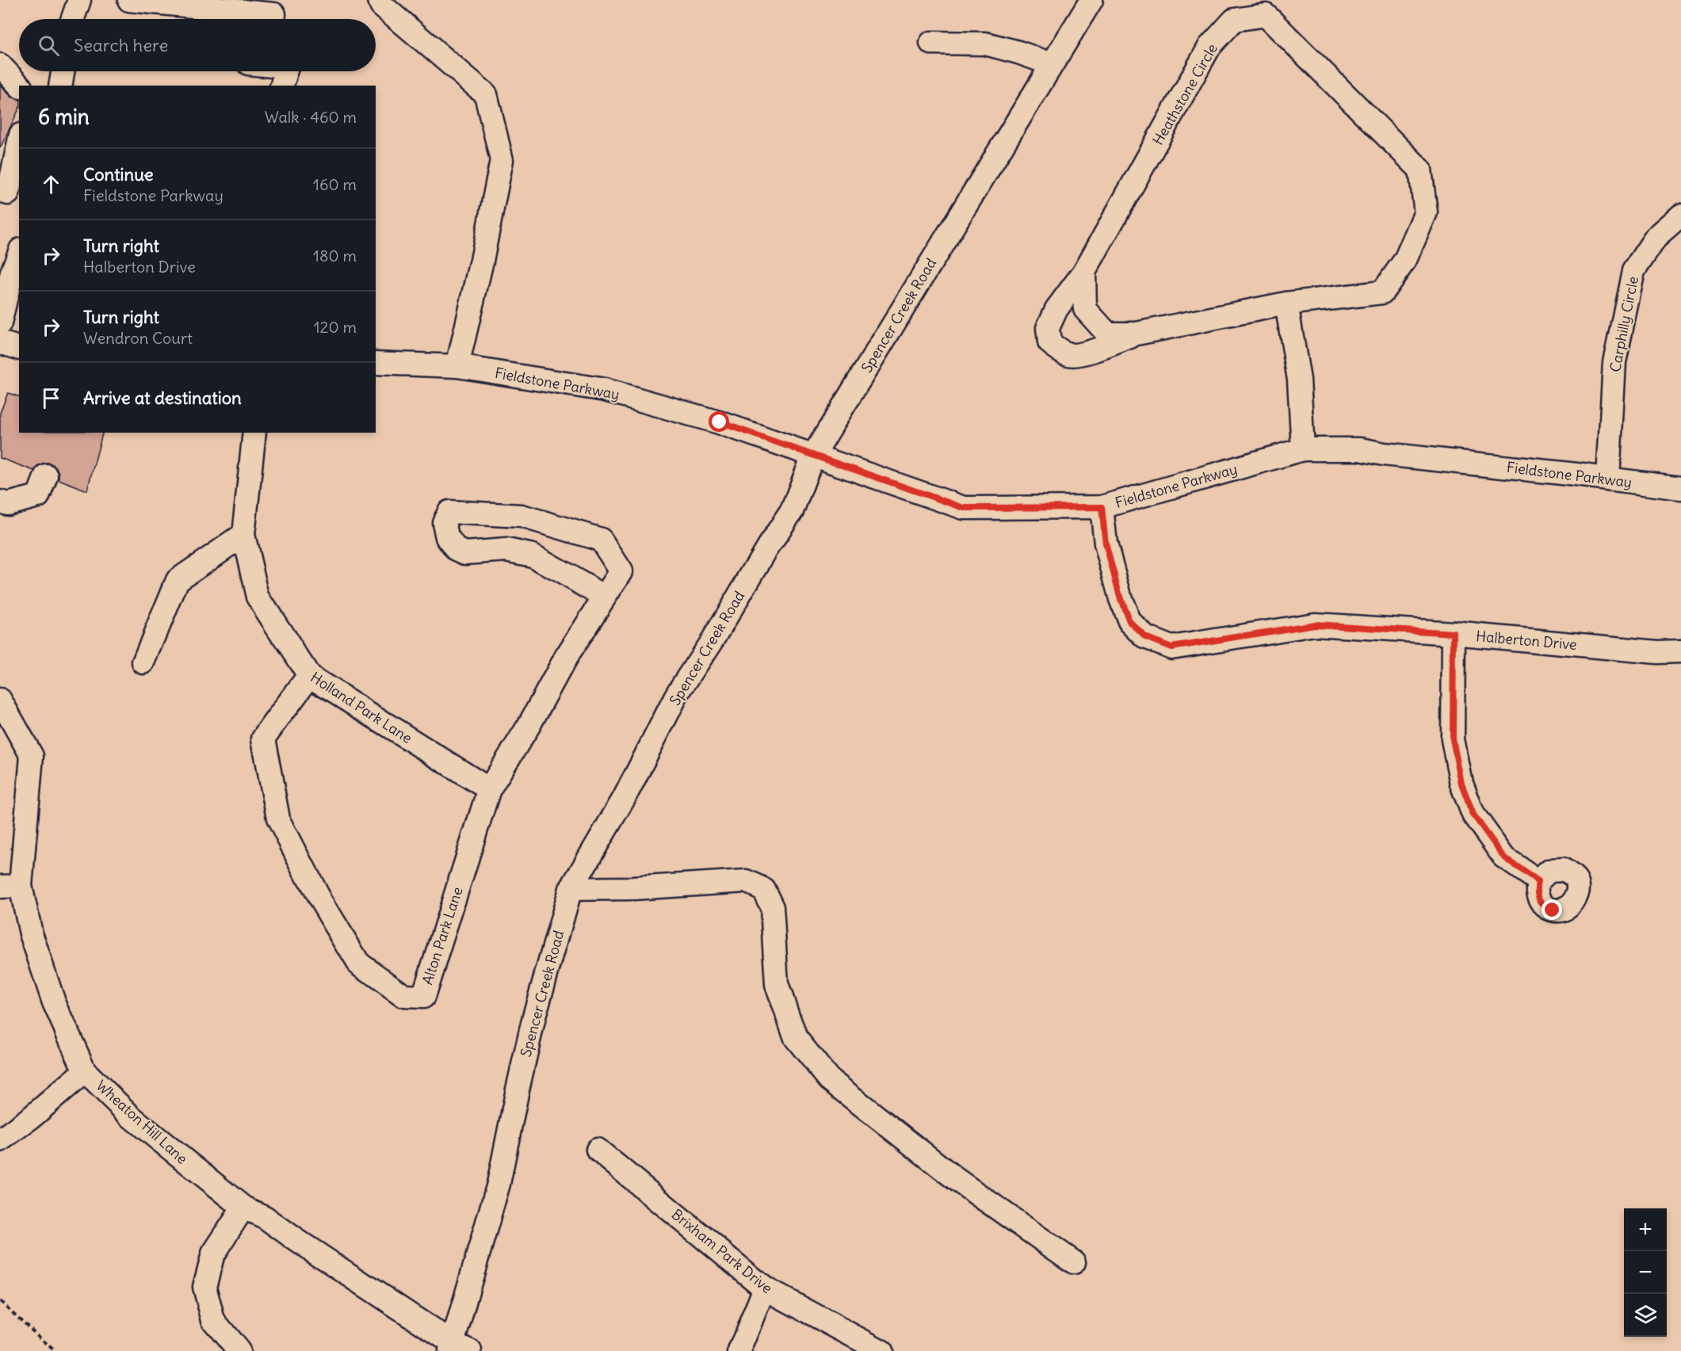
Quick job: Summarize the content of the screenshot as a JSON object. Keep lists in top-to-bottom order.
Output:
{
  "streets": {
    "street": [
      "Heathstone Circle",
      "Spencer Creek Road",
      "Carphilly Circle",
      "Fieldstone Parkway",
      "Halberton Drive",
      "Holland Park Lane",
      "Alton Park Lane",
      "Wheaton Hill Lane",
      "Brixham Park Drive"
    ]
  },
  "crossings": [
    ["Spencer Creek Road", "Fieldstone Parkway"],
    ["Spencer Creek Road", "Wheaton Hill Lane"],
    ["Carphilly Circle", "Fieldstone Parkway"],
    ["Fieldstone Parkway", "Halberton Drive"],
    ["Holland Park Lane", "Alton Park Lane"]
  ],
  "page": {
    "search": "Search here",
    "heading": ["6 min", "Walk · 460 m"],
    "list": [
      ["Continue", "Fieldstone Parkway", "160 m"],
      ["Turn right", "Halberton Drive", "180 m"],
      ["Turn right", "Wendron Court", "120 m"],
      "Arrive at destination"
    ],
    "map_buttons": ["+", "−"]
  }
}
